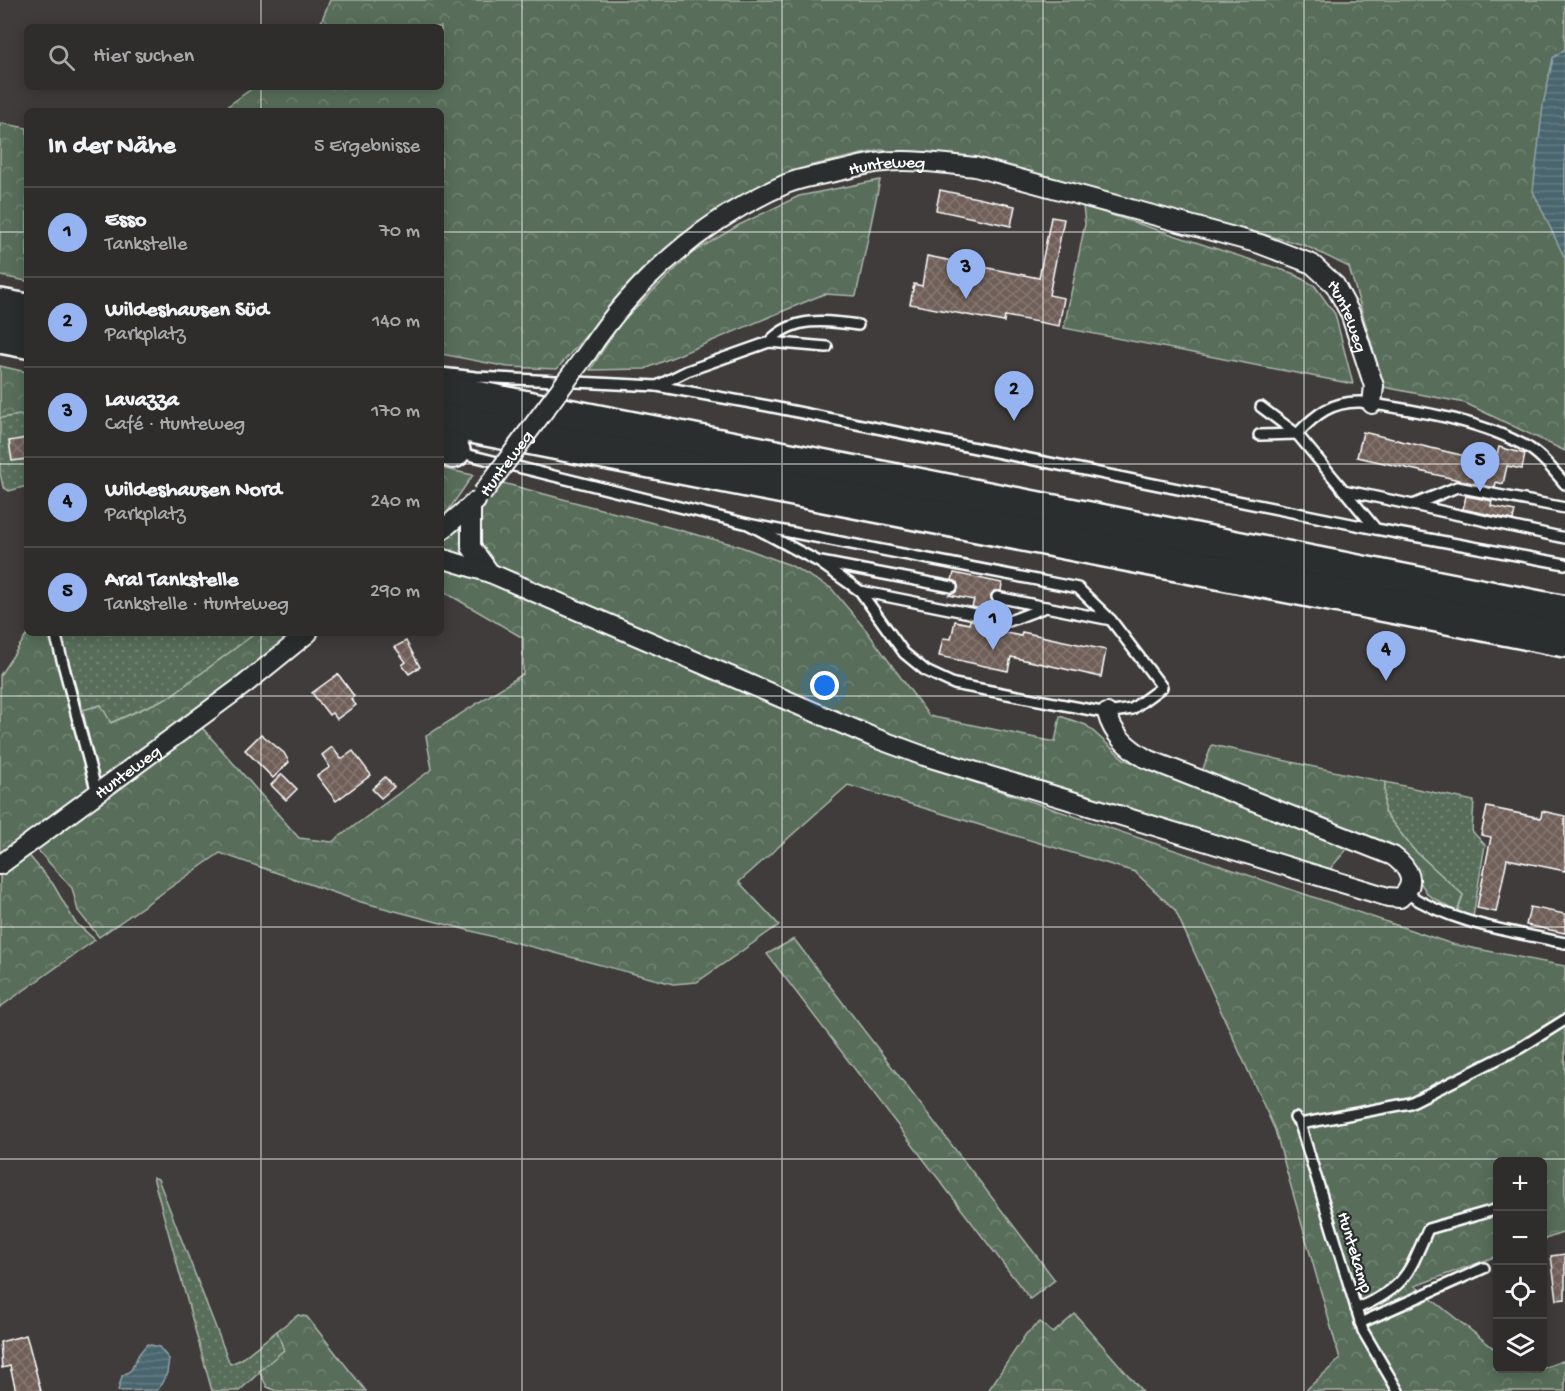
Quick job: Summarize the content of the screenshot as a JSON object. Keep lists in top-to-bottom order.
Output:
{
  "streets": {
    "street": ["Hunteweg"],
    "lane": ["Huntekamp"]
  },
  "page": {
    "search": "Hier suchen",
    "heading": ["In der Nähe", "5 Ergebnisse"],
    "list": [
      {
        "mark": "1",
        "name": "Esso",
        "note": "Tankstelle",
        "value": "70 m"
      },
      {
        "mark": "2",
        "name": "Wildeshausen Süd",
        "note": "Parkplatz",
        "value": "140 m"
      },
      {
        "mark": "3",
        "name": "Lavazza",
        "note": "Café · Hunteweg",
        "value": "170 m"
      },
      {
        "mark": "4",
        "name": "Wildeshausen Nord",
        "note": "Parkplatz",
        "value": "240 m"
      },
      {
        "mark": "5",
        "name": "Aral Tankstelle",
        "note": "Tankstelle · Hunteweg",
        "value": "290 m"
      }
    ],
    "pins": [
      "3",
      "2",
      "5",
      "1",
      "4"
    ],
    "map_buttons": ["+", "−"]
  }
}
